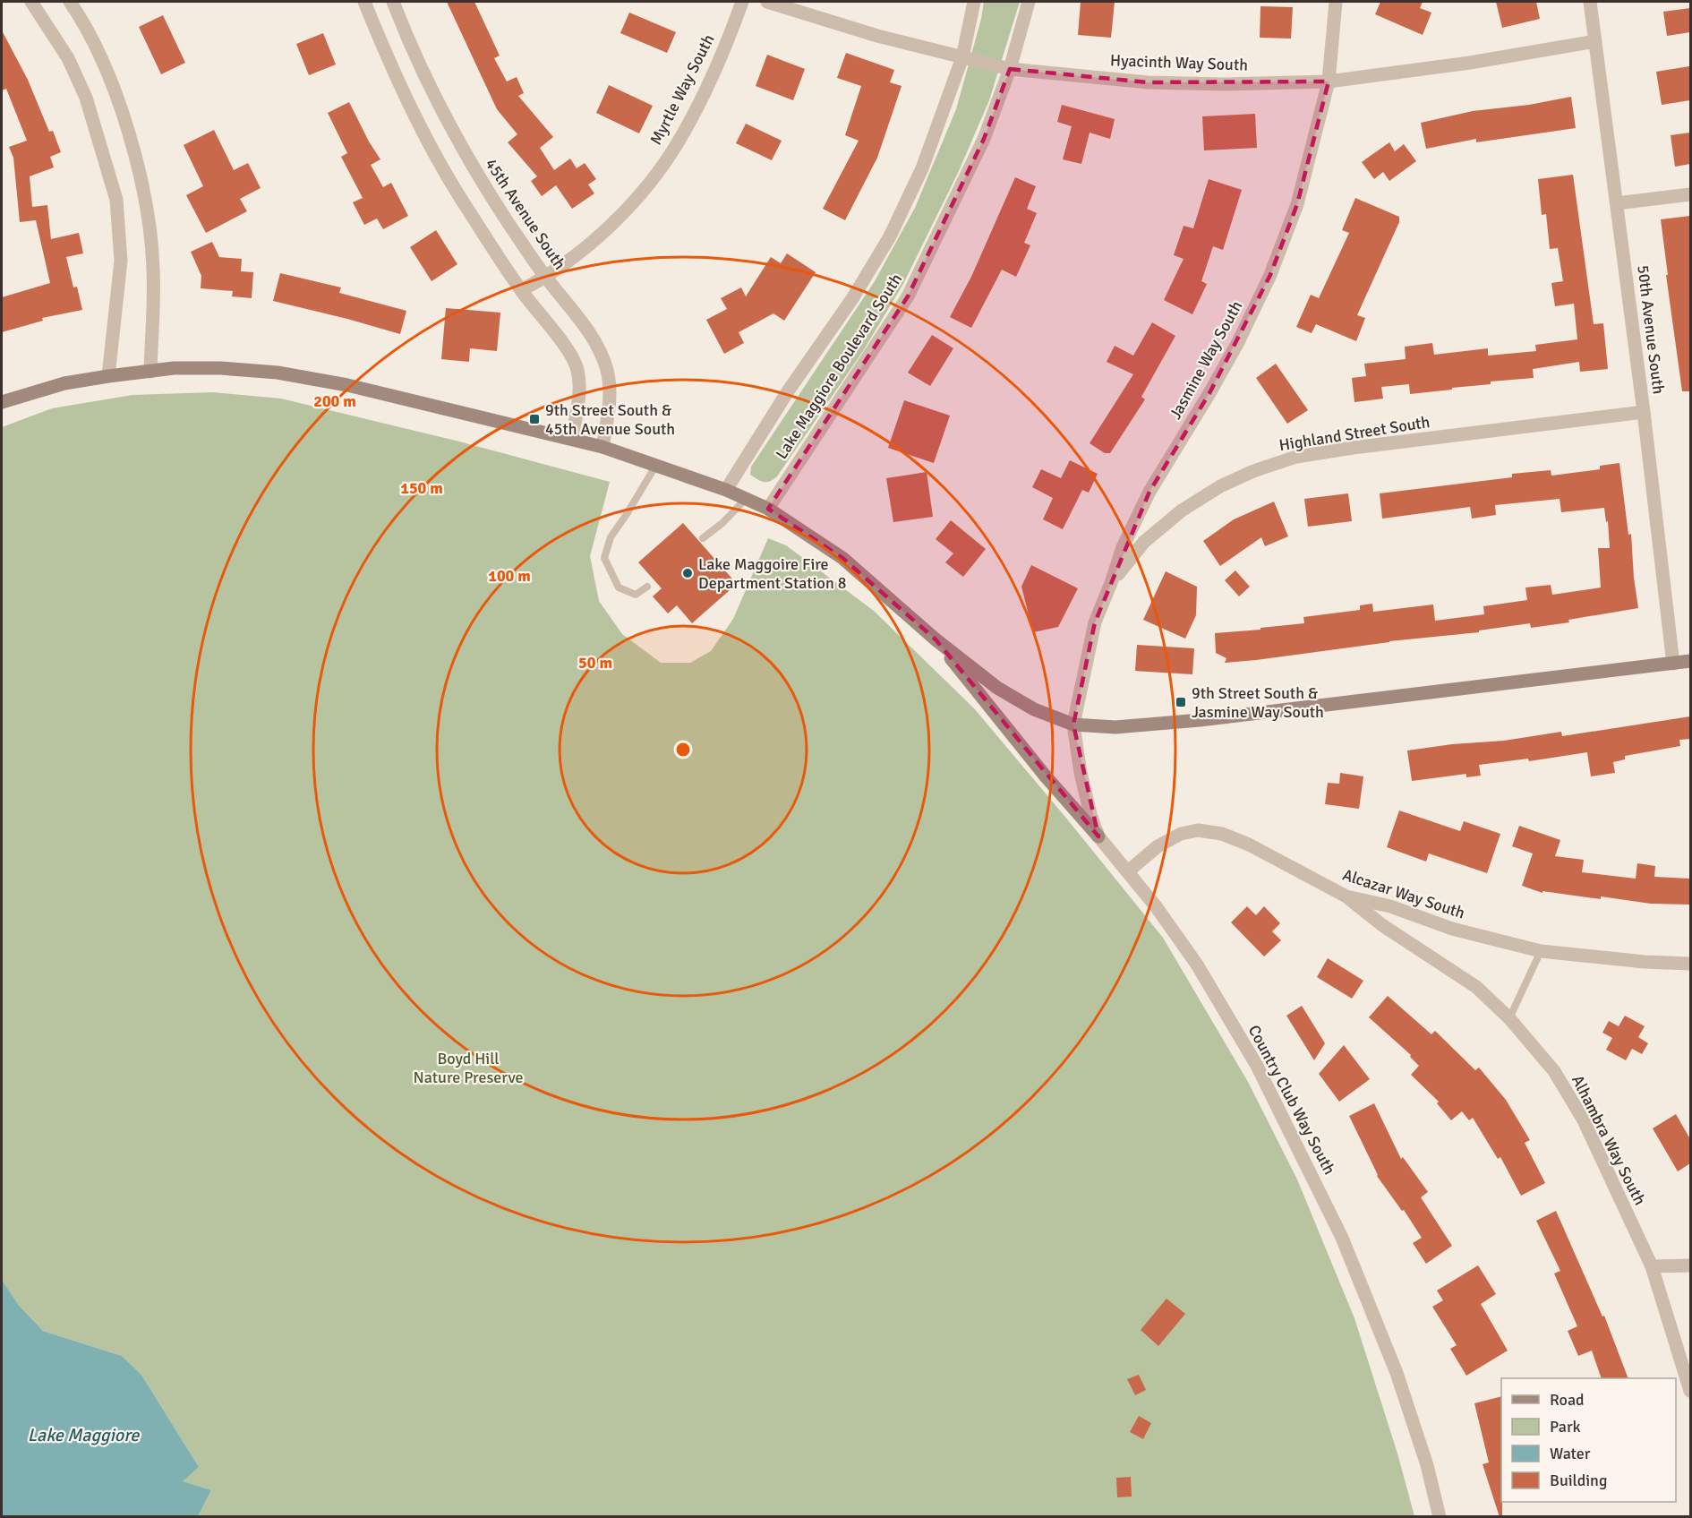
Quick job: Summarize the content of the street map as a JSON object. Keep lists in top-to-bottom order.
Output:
{
  "streets": {
    "street": [
      "Hyacinth Way South",
      "Myrtle Way South",
      "45th Avenue South",
      "50th Avenue South",
      "Jasmine Way South",
      "Lake Maggiore Boulevard South",
      "Highland Street South",
      "Alcazar Way South",
      "Country Club Way South",
      "Alhambra Way South"
    ]
  },
  "crossings": [
    ["Hyacinth Way South", "50th Avenue South"],
    ["Hyacinth Way South", "Jasmine Way South"],
    ["Hyacinth Way South", "Lake Maggiore Boulevard South"],
    ["Myrtle Way South", "45th Avenue South"],
    ["50th Avenue South", "Highland Street South"],
    ["Jasmine Way South", "Highland Street South"],
    ["Jasmine Way South", "Country Club Way South"],
    ["Alcazar Way South", "Country Club Way South"],
    ["Alcazar Way South", "Alhambra Way South"]
  ],
  "water": ["Lake Maggiore"],
  "parks": ["Boyd Hill Nature Preserve"],
  "places": {
    "transit": ["9th Street South & 45th Avenue South", "9th Street South & Jasmine Way South"],
    "other": ["Lake Maggoire Fire Department Station 8"]
  },
  "legend": [
    "Road",
    "Park",
    "Water",
    "Building"
  ],
  "rings": [
    "200 m",
    "150 m",
    "100 m",
    "50 m"
  ]
}
